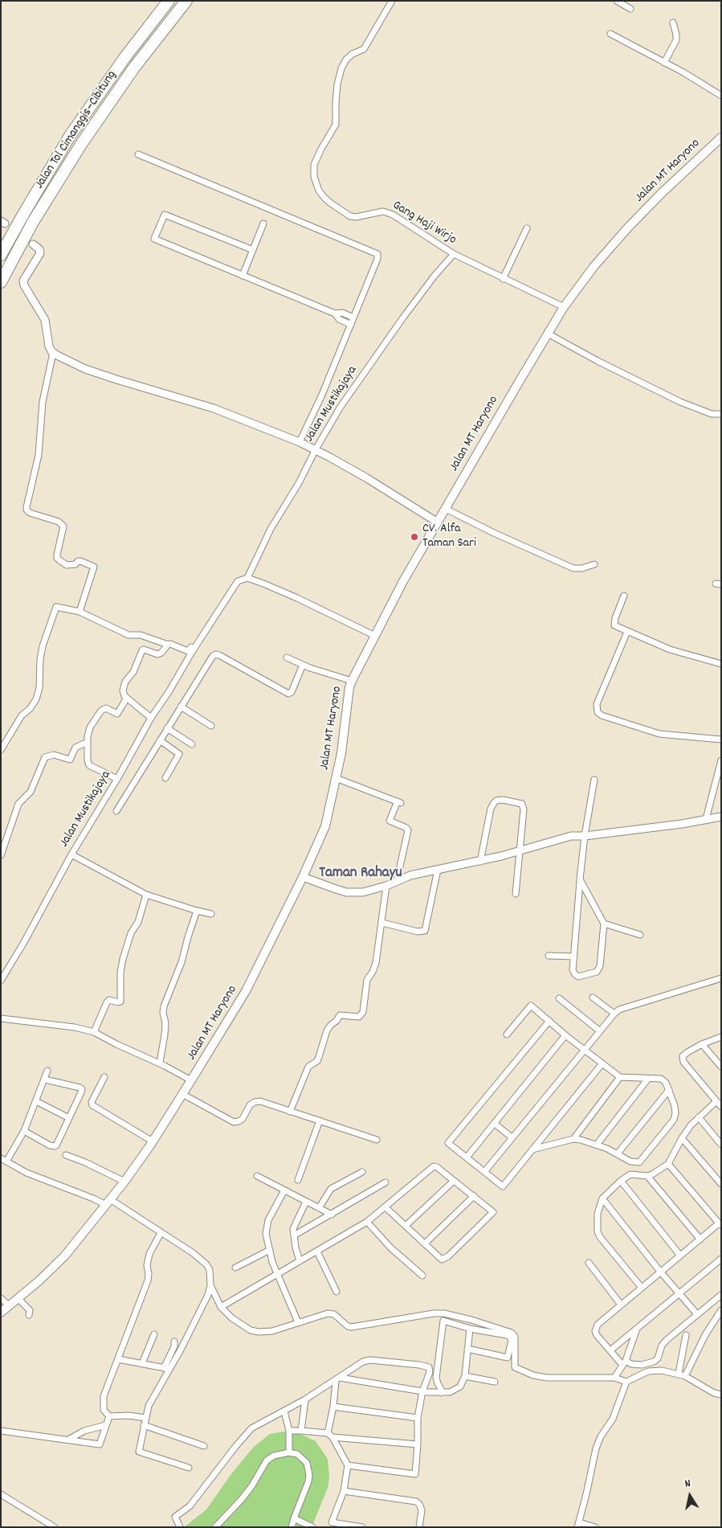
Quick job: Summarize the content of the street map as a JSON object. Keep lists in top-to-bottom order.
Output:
{
  "streets": {
    "highway": ["Jalan Tol Cimanggis–Cibitung"],
    "main road": ["Jalan MT Haryono"],
    "street": ["Gang Haji Wirjo", "Jalan Mustikajaya"]
  },
  "crossings": [
    ["Jalan MT Haryono", "Gang Haji Wirjo"],
    ["Gang Haji Wirjo", "Jalan Mustikajaya"]
  ],
  "districts": ["Taman Rahayu"],
  "places": ["CV. Alfa Taman Sari"],
  "north": "top"
}
